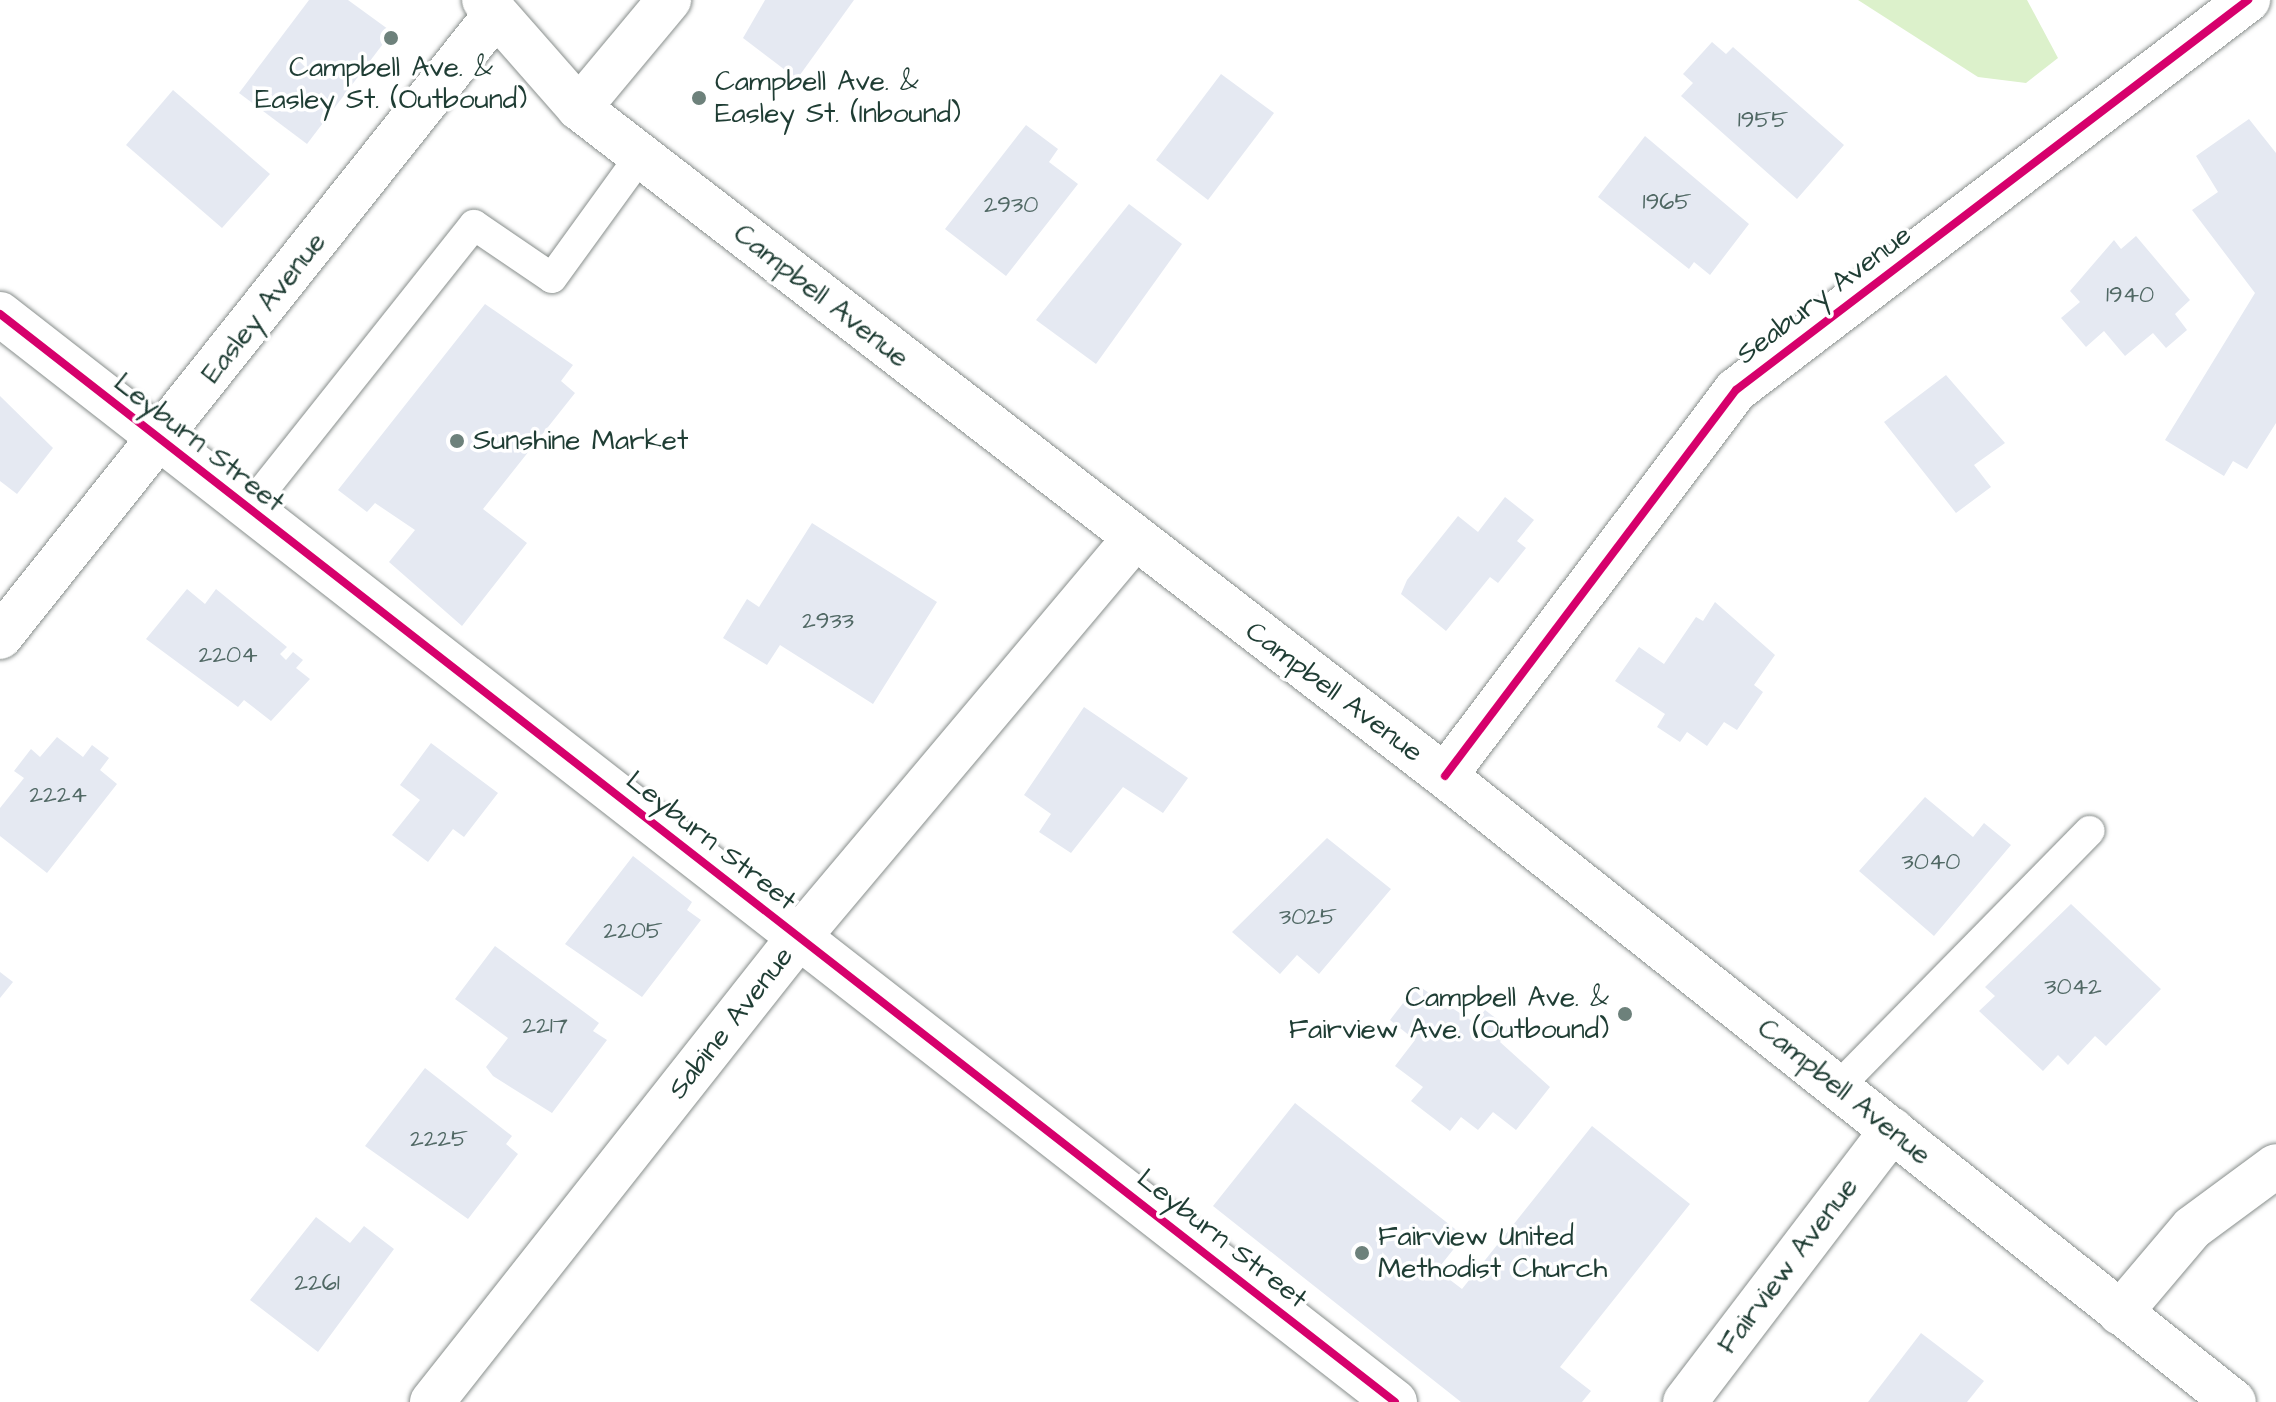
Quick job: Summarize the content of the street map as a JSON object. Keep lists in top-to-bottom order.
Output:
{
  "streets": {
    "street": [
      "Seabury Avenue",
      "Campbell Avenue",
      "Easley Avenue",
      "Leyburn Street",
      "Sabine Avenue",
      "Fairview Avenue"
    ]
  },
  "crossings": [
    ["Seabury Avenue", "Campbell Avenue"],
    ["Campbell Avenue", "Easley Avenue"],
    ["Campbell Avenue", "Sabine Avenue"],
    ["Campbell Avenue", "Fairview Avenue"],
    ["Easley Avenue", "Leyburn Street"],
    ["Leyburn Street", "Sabine Avenue"]
  ],
  "places": [
    "Campbell Ave. & Easley St. (Outbound)",
    "Campbell Ave. & Easley St. (Inbound)",
    "Sunshine Market",
    "Campbell Ave. & Fairview Ave. (Outbound)",
    "Fairview United Methodist Church"
  ],
  "house_numbers": [
    "1955",
    "1965",
    "2930",
    "1940",
    "2933",
    "2204",
    "2224",
    "3040",
    "3025",
    "2205",
    "3042",
    "2217",
    "2225",
    "2261"
  ]
}
